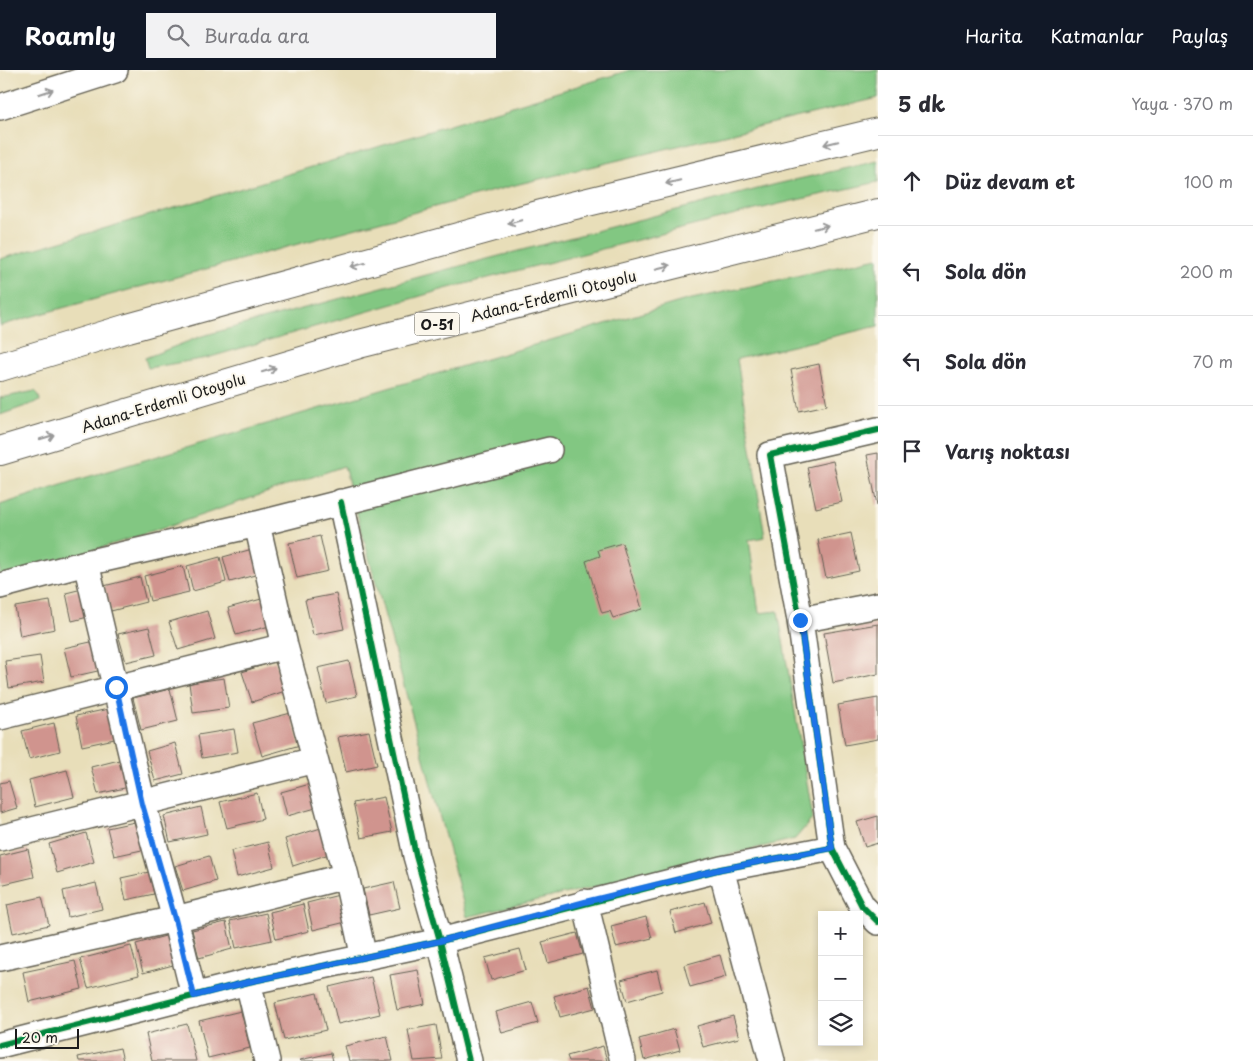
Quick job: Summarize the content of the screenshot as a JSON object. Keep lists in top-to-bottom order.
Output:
{
  "streets": {
    "highway": ["Adana-Erdemli Otoyolu", "O-51"]
  },
  "scale_bar": "20 m",
  "page": {
    "header": "Roamly",
    "search": "Burada ara",
    "nav": ["Harita", "Katmanlar", "Paylaş"],
    "heading": ["5 dk", "Yaya · 370 m"],
    "list": [
      ["Düz devam et", "100 m"],
      ["Sola dön", "200 m"],
      ["Sola dön", "70 m"],
      "Varış noktası"
    ],
    "map_buttons": ["+", "−"],
    "scale": "20 m"
  }
}
